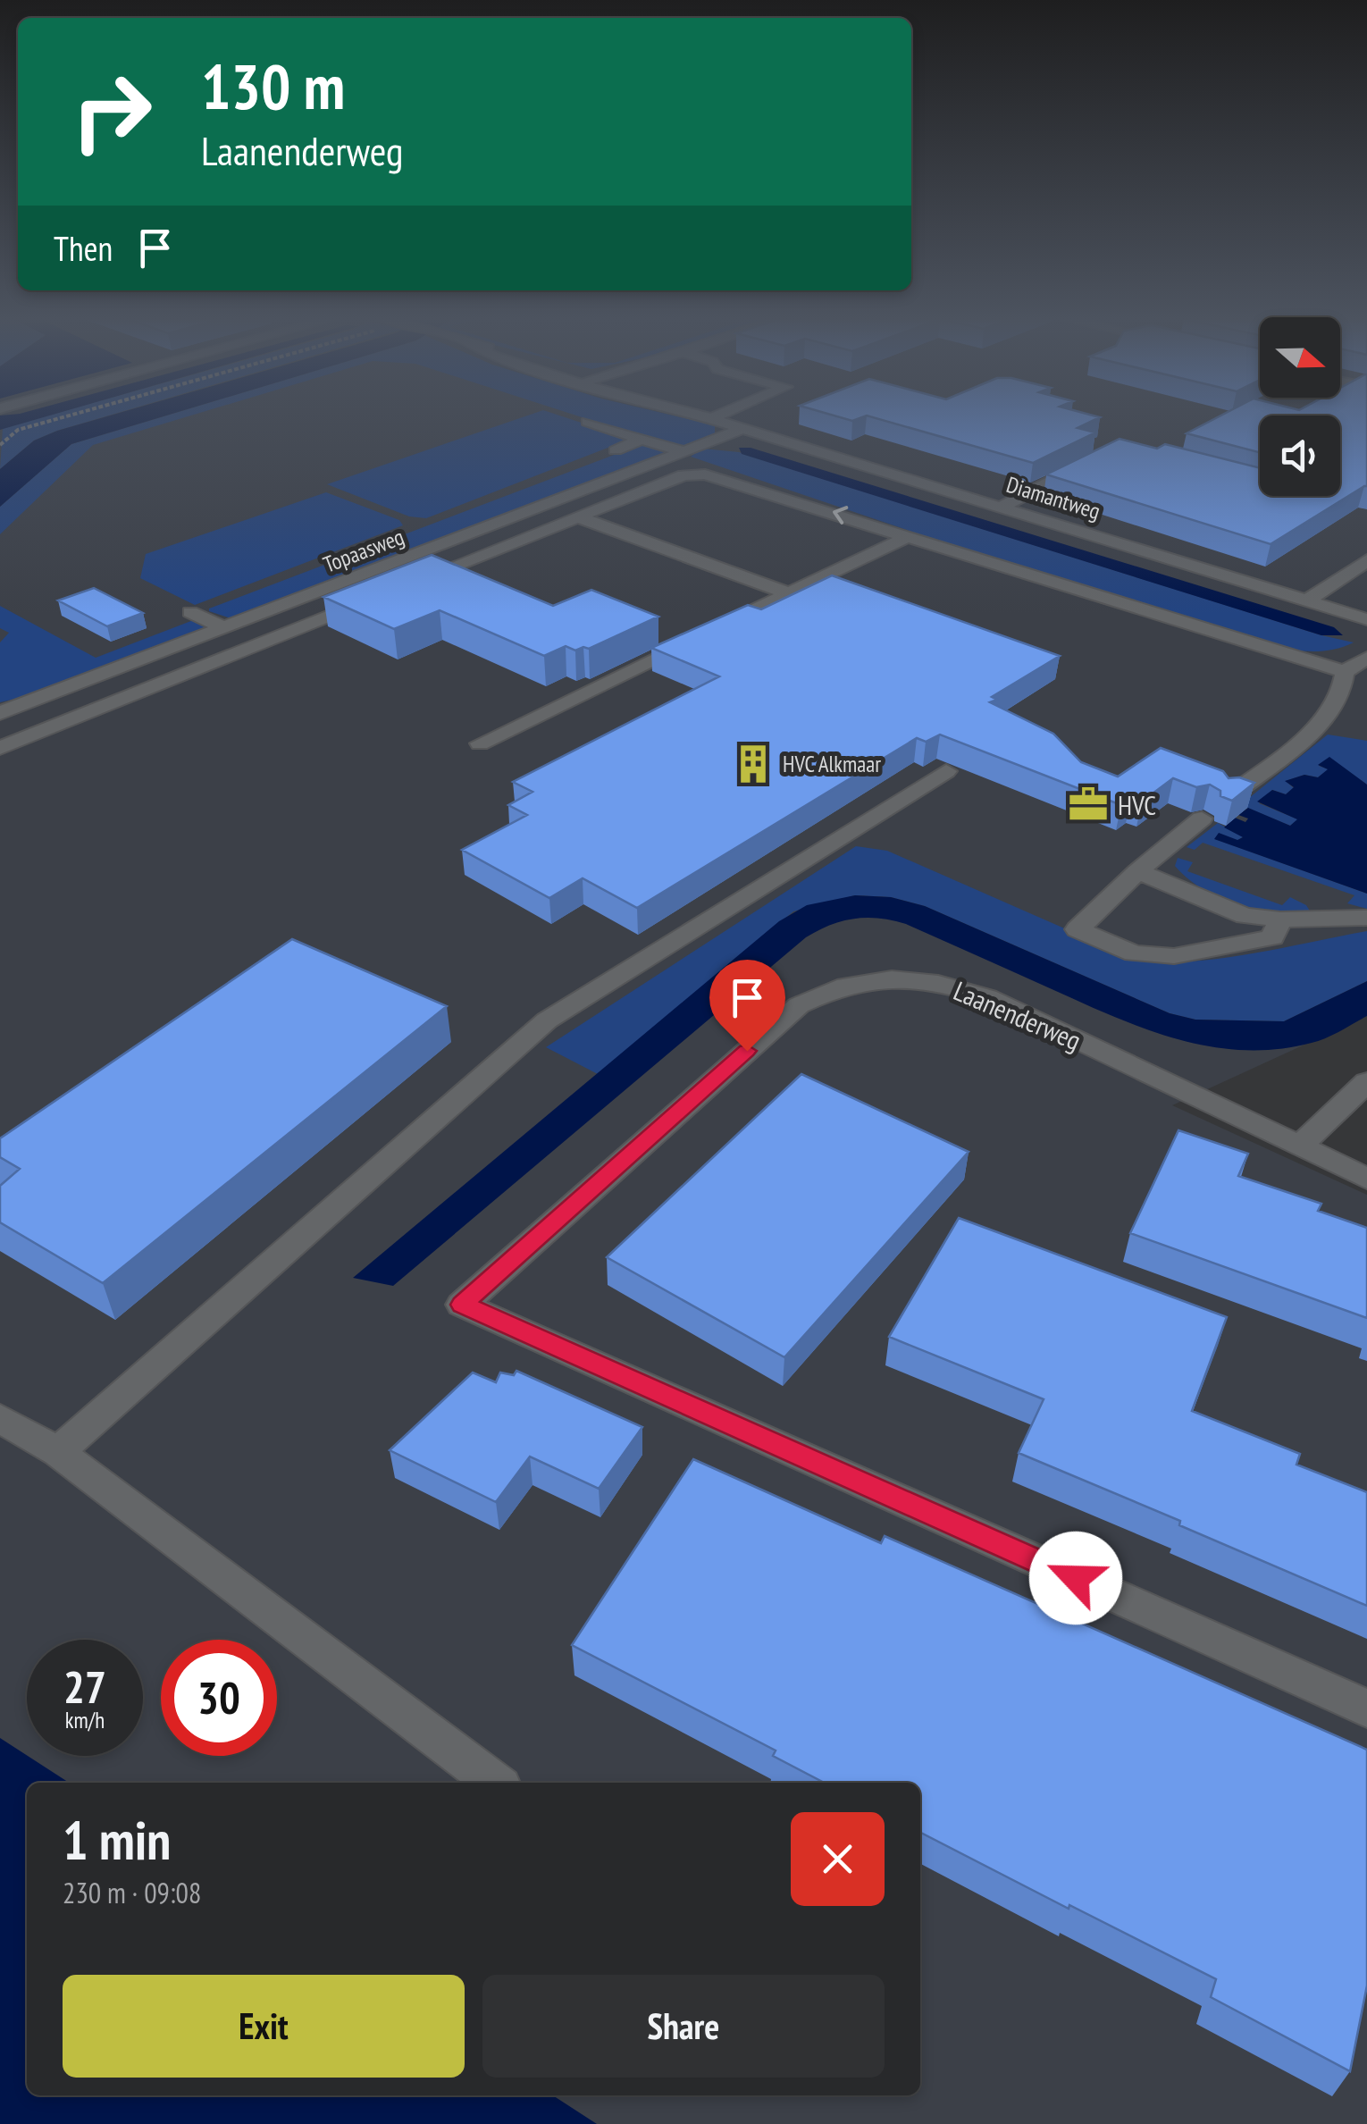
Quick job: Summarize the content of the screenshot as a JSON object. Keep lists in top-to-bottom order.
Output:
{
  "streets": {
    "street": ["Diamantweg", "Topaasweg", "Laanenderweg"]
  },
  "crossings": [
    ["Diamantweg", "Topaasweg"]
  ],
  "places": {
    "building": ["HVC Alkmaar"],
    "office": ["HVC"]
  },
  "north": "right",
  "page": {
    "turn": ["130 m", "Laanenderweg"],
    "then": "Then",
    "speed": "27 km/h",
    "limit": "30",
    "heading": ["1 min", "230 m · 09:08"],
    "buttons": ["Exit", "Share"]
  }
}
